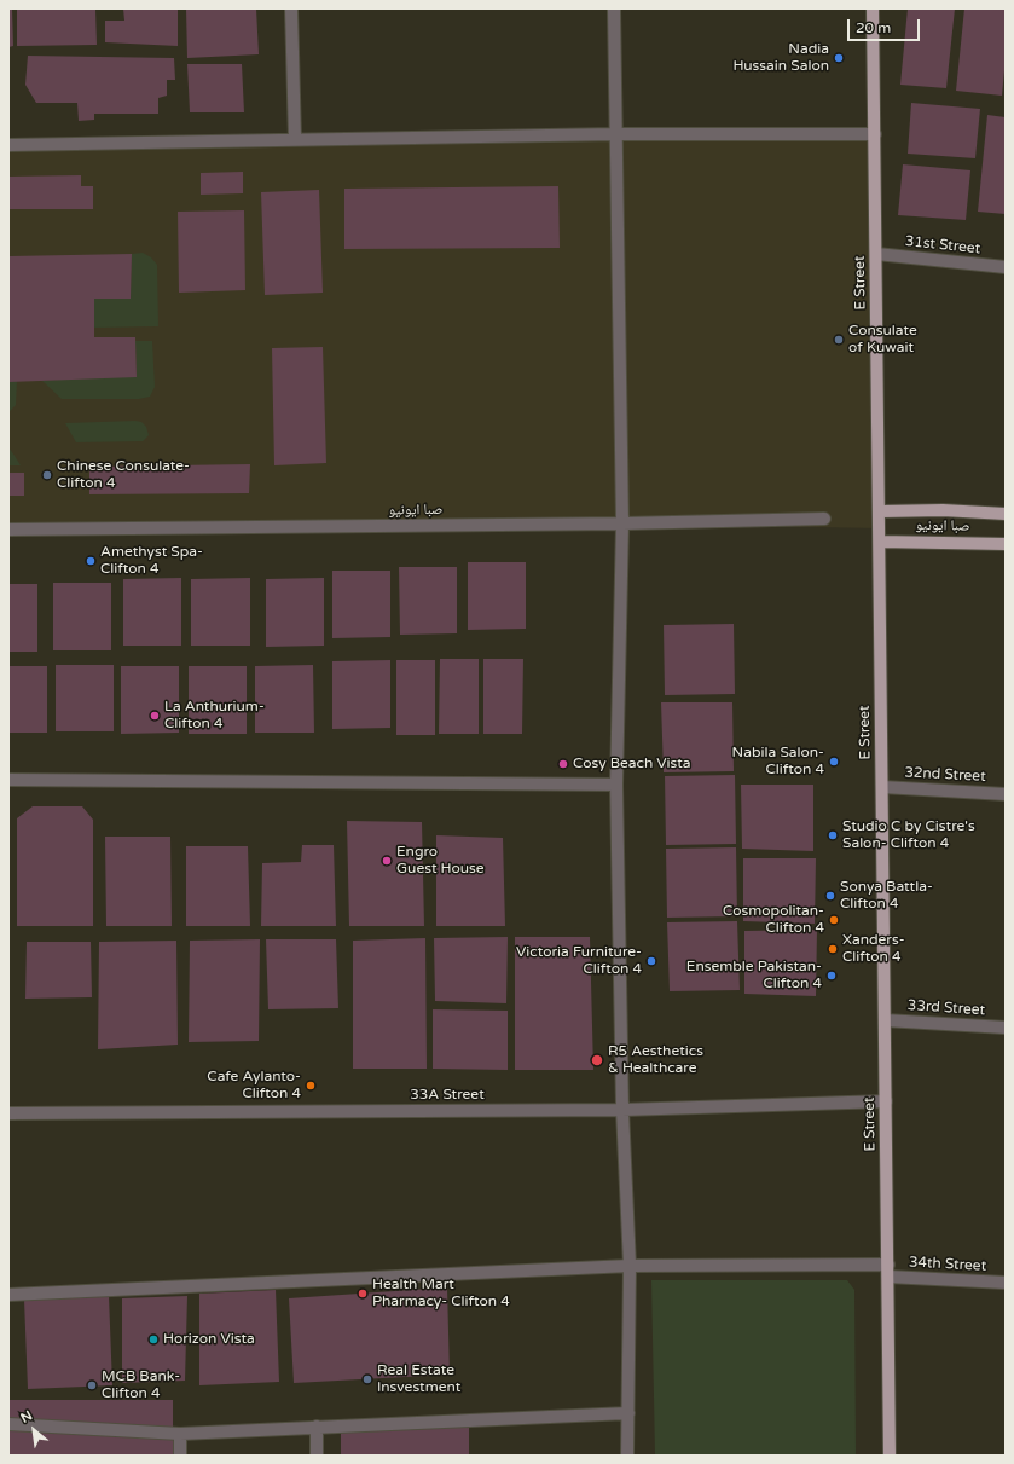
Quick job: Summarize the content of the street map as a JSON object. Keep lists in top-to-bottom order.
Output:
{
  "streets": {
    "main road": ["E Street", "صبا ایونیو"],
    "street": [
      "31st Street",
      "32nd Street",
      "33rd Street",
      "33A Street",
      "34th Street"
    ]
  },
  "crossings": [
    ["31st Street", "E Street"],
    ["E Street", "صبا ایونیو"],
    ["E Street", "32nd Street"],
    ["E Street", "33rd Street"],
    ["E Street", "33A Street"],
    ["E Street", "34th Street"]
  ],
  "places": [
    "Nadia Hussain Salon",
    "Consulate of Kuwait",
    "Chinese Consulate- Clifton 4",
    "Amethyst Spa- Clifton 4",
    "La Anthurium- Clifton 4",
    "Nabila Salon- Clifton 4",
    "Cosy Beach Vista",
    "Studio C by Cistre's Salon- Clifton 4",
    "Engro Guest House",
    "Sonya Battla- Clifton 4",
    "Cosmopolitan- Clifton 4",
    "Xanders- Clifton 4",
    "Victoria Furniture- Clifton 4",
    "Ensemble Pakistan- Clifton 4",
    "R5 Aesthetics & Healthcare",
    "Cafe Aylanto- Clifton 4",
    "Health Mart Pharmacy- Clifton 4",
    "Horizon Vista",
    "Real Estate Insvestment",
    "MCB Bank- Clifton 4"
  ],
  "scale_bar": "20 m",
  "north": "top left"
}
